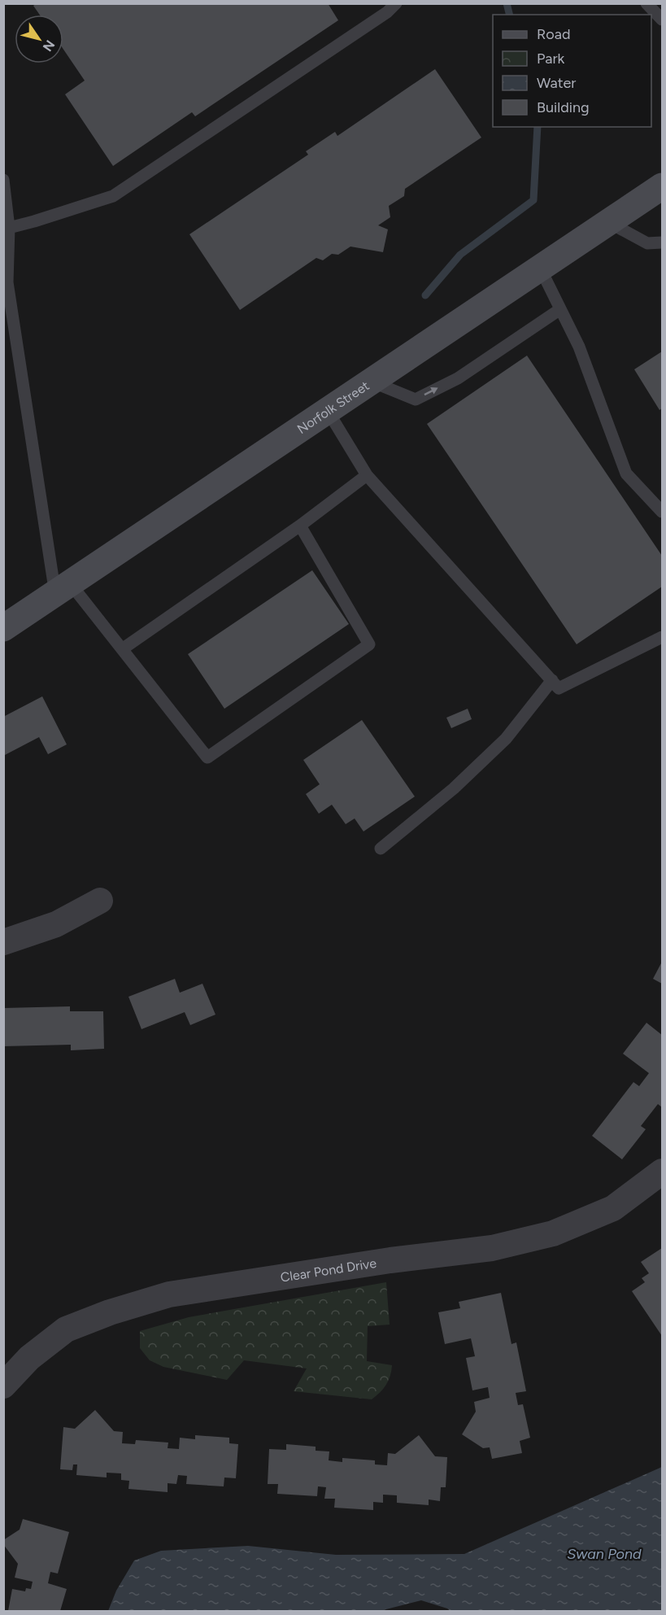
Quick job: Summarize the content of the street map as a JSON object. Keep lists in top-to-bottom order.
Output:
{
  "streets": {
    "main road": ["Norfolk Street"],
    "street": ["Clear Pond Drive"]
  },
  "water": ["Swan Pond"],
  "legend": [
    "Road",
    "Park",
    "Water",
    "Building"
  ],
  "north": "bottom right"
}
